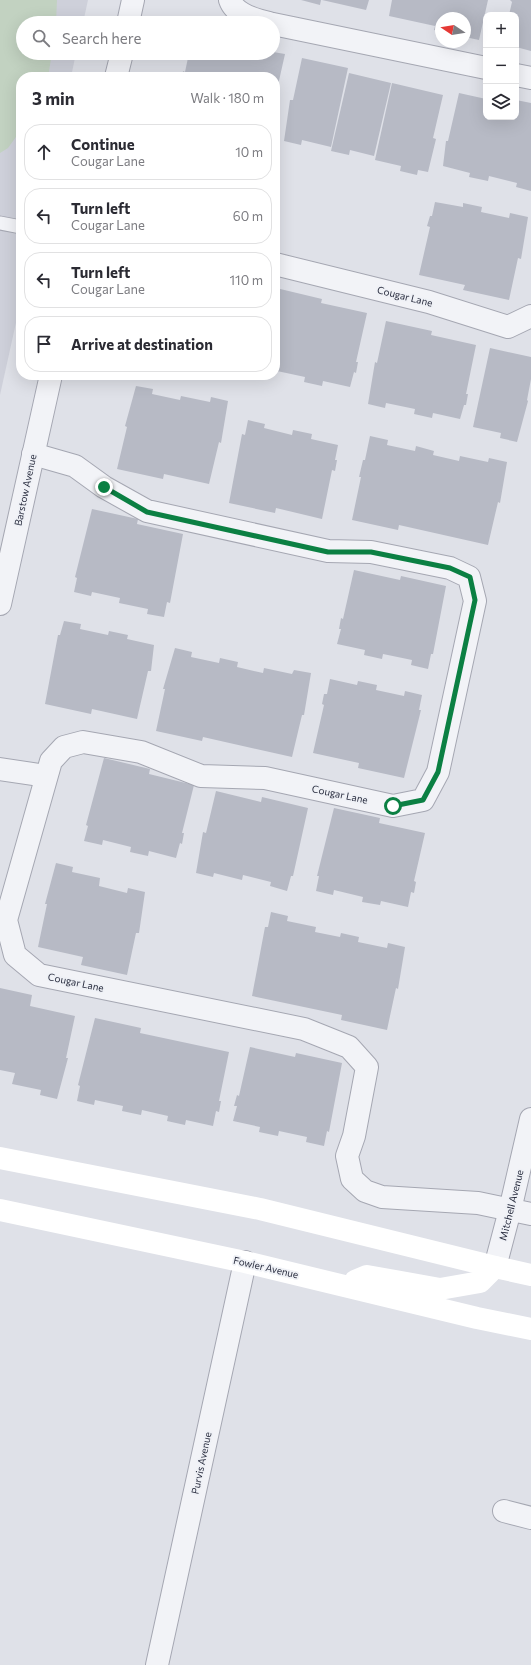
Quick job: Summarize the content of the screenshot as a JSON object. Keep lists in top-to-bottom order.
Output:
{
  "streets": {
    "main road": ["Fowler Avenue"],
    "street": [
      "Cougar Lane",
      "Barstow Avenue",
      "Mitchell Avenue",
      "Purvis Avenue"
    ]
  },
  "crossings": [
    ["Cougar Lane", "Barstow Avenue"],
    ["Cougar Lane", "Mitchell Avenue"],
    ["Fowler Avenue", "Purvis Avenue"]
  ],
  "north": "left",
  "page": {
    "map_buttons": ["+", "−"],
    "search": "Search here",
    "heading": ["3 min", "Walk · 180 m"],
    "list": [
      ["Continue", "Cougar Lane", "10 m"],
      ["Turn left", "Cougar Lane", "60 m"],
      ["Turn left", "Cougar Lane", "110 m"],
      "Arrive at destination"
    ]
  }
}
